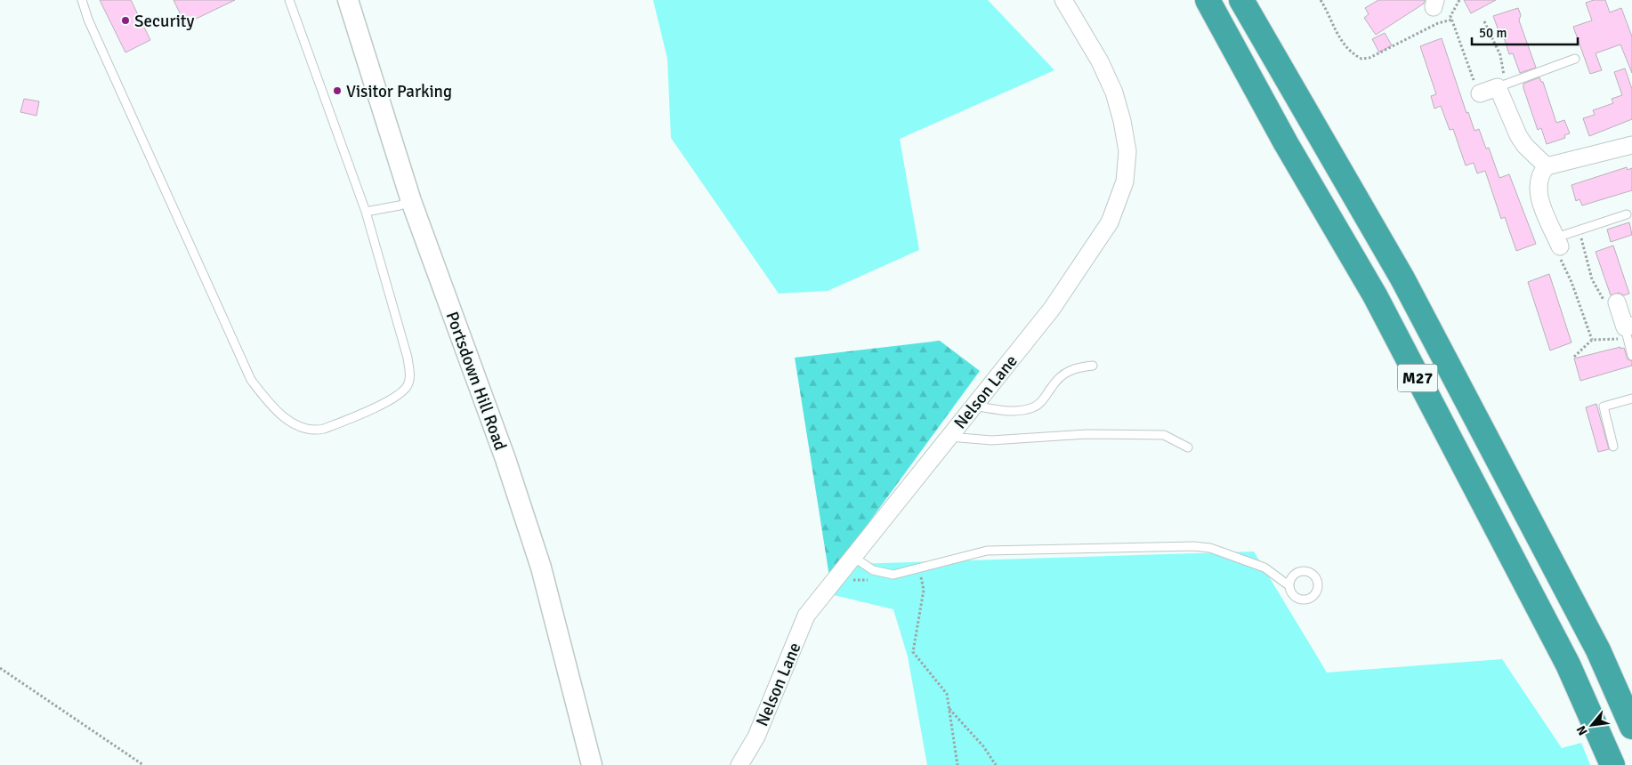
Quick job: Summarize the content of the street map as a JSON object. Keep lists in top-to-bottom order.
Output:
{
  "streets": {
    "highway": ["M27"],
    "street": ["Portsdown Hill Road", "Nelson Lane"]
  },
  "places": ["Security", "Visitor Parking"],
  "scale_bar": "50 m",
  "north": "bottom left"
}
